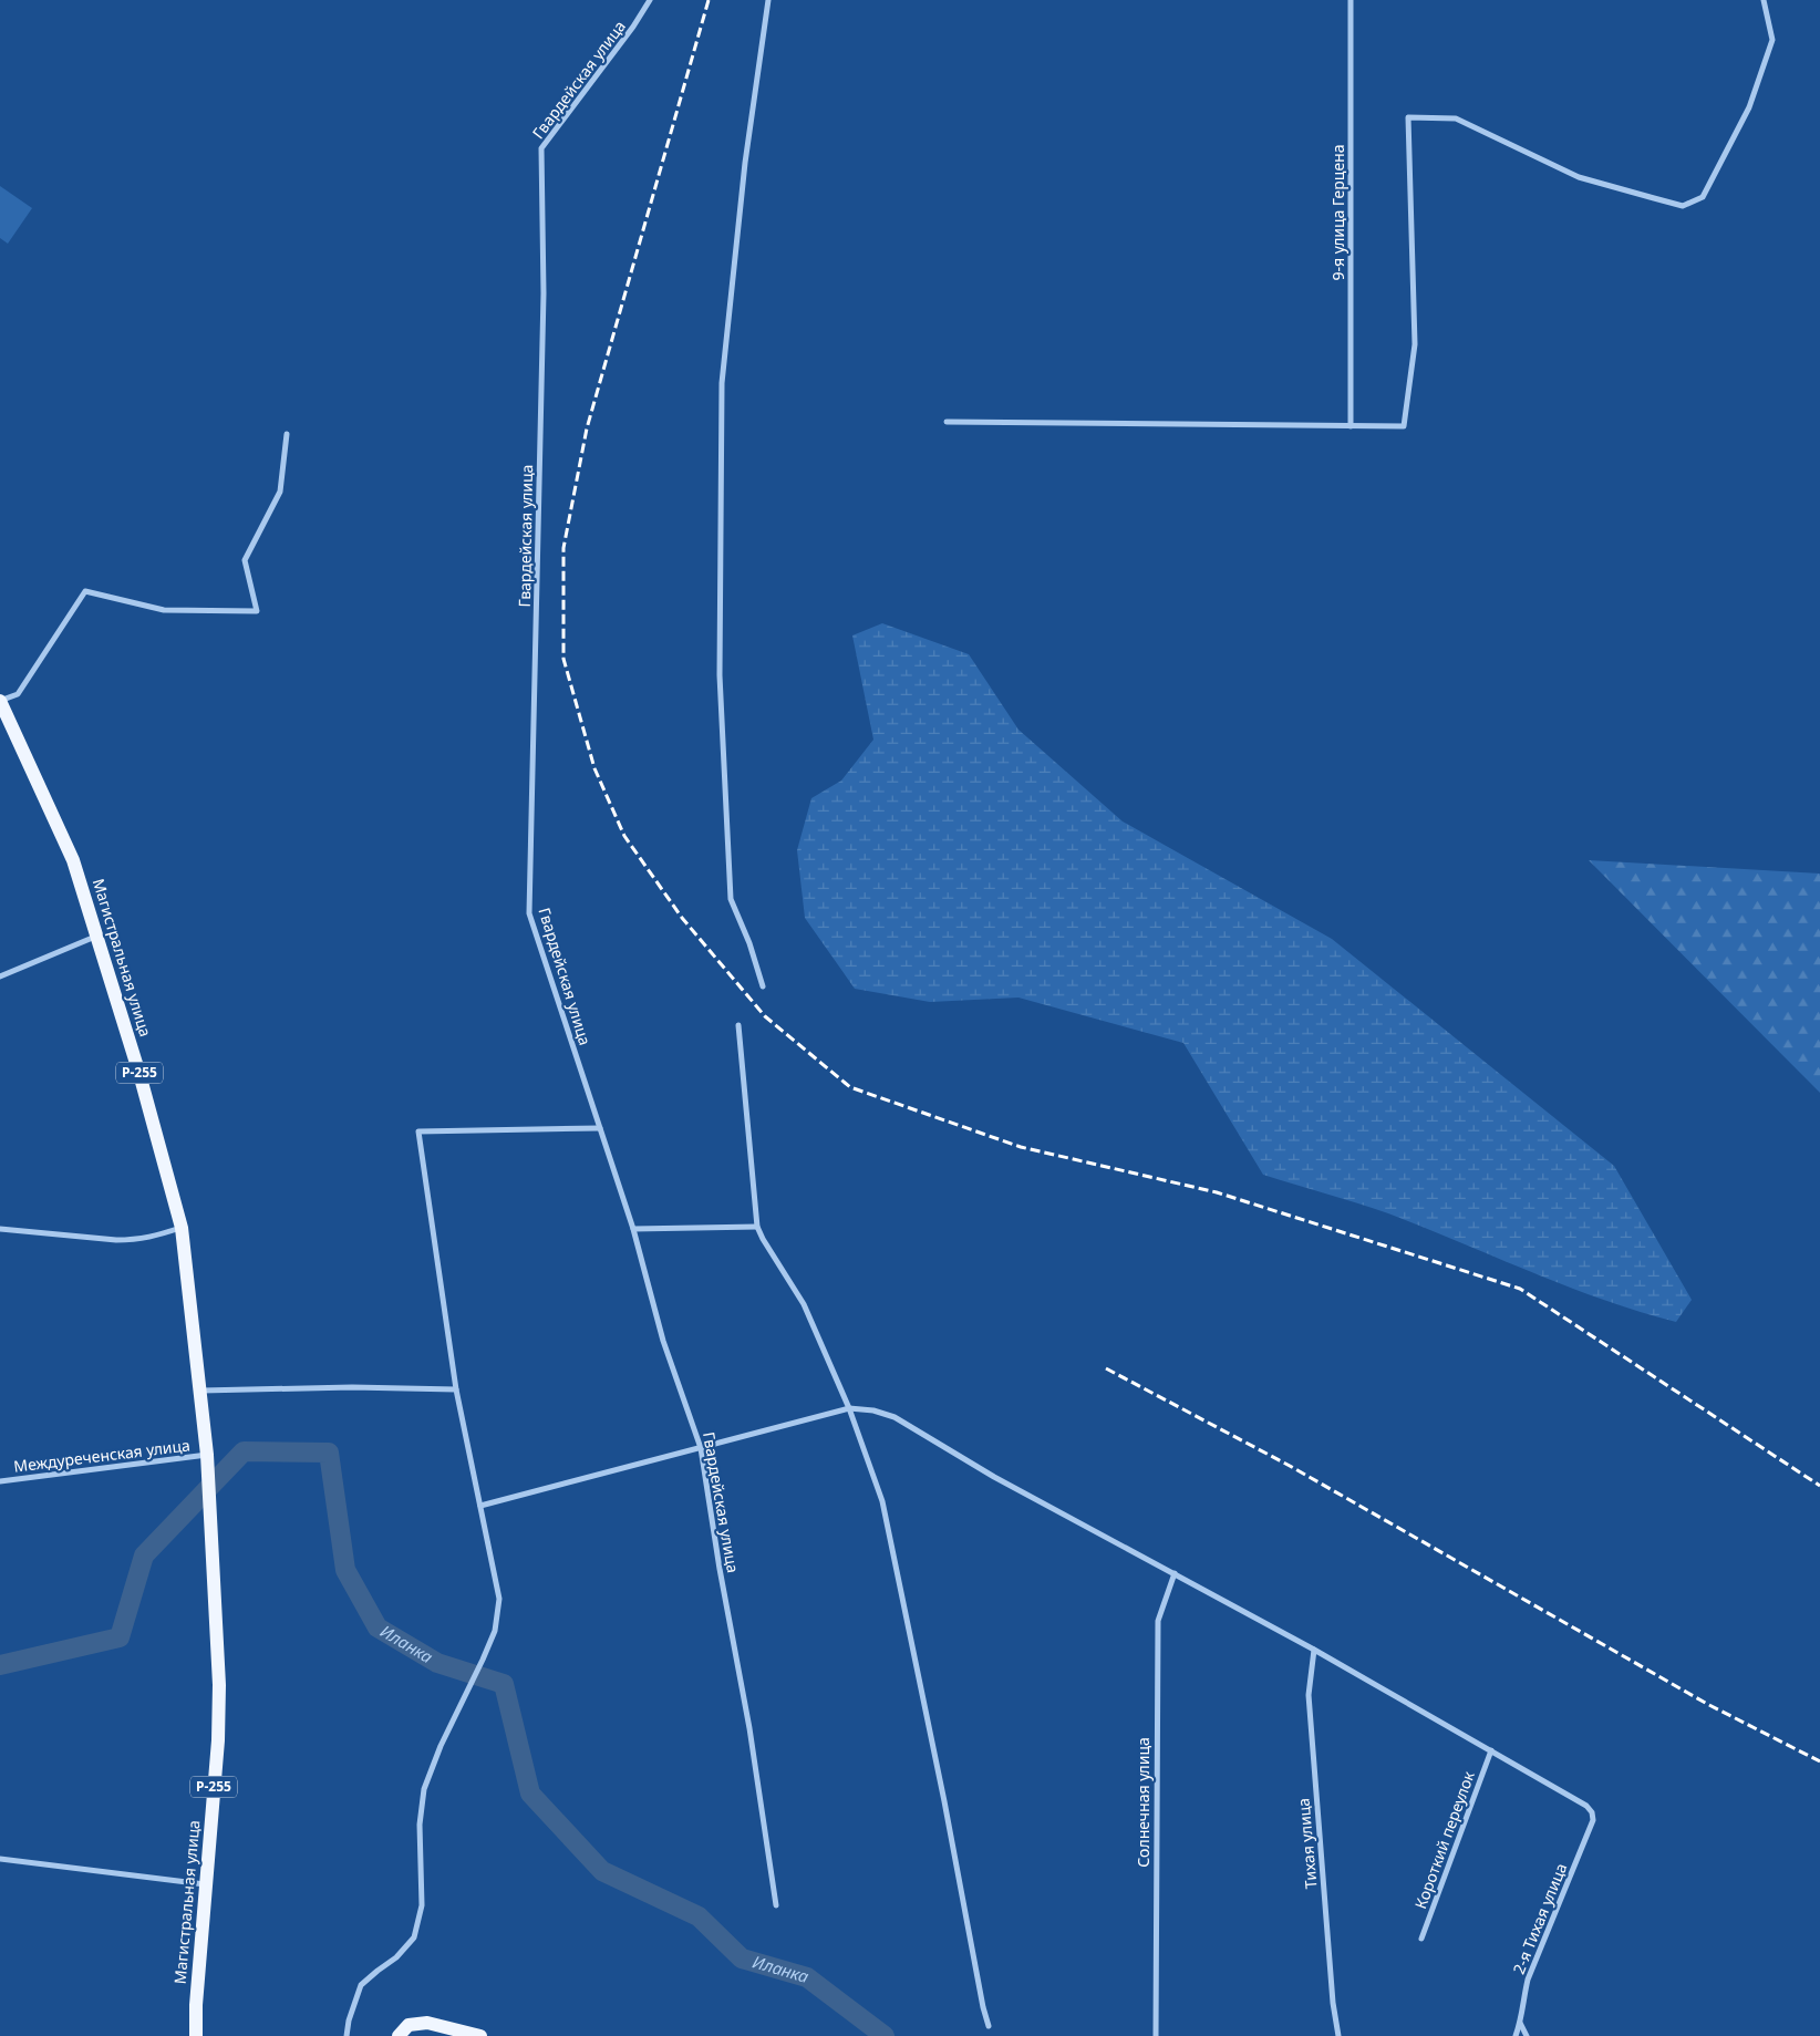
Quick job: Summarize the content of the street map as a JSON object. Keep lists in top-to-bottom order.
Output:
{
  "streets": {
    "main road": ["Магистральная улица", "Р-255"],
    "street": [
      "Гвардейская улица",
      "9-я улица Герцена",
      "Междуреченская улица",
      "Солнечная улица",
      "Короткий переулок",
      "Тихая улица",
      "2-я Тихая улица"
    ]
  },
  "crossings": [
    ["Магистральная улица", "Междуреченская улица"],
    ["Короткий переулок", "2-я Тихая улица"]
  ],
  "water": ["Иланка"]
}
